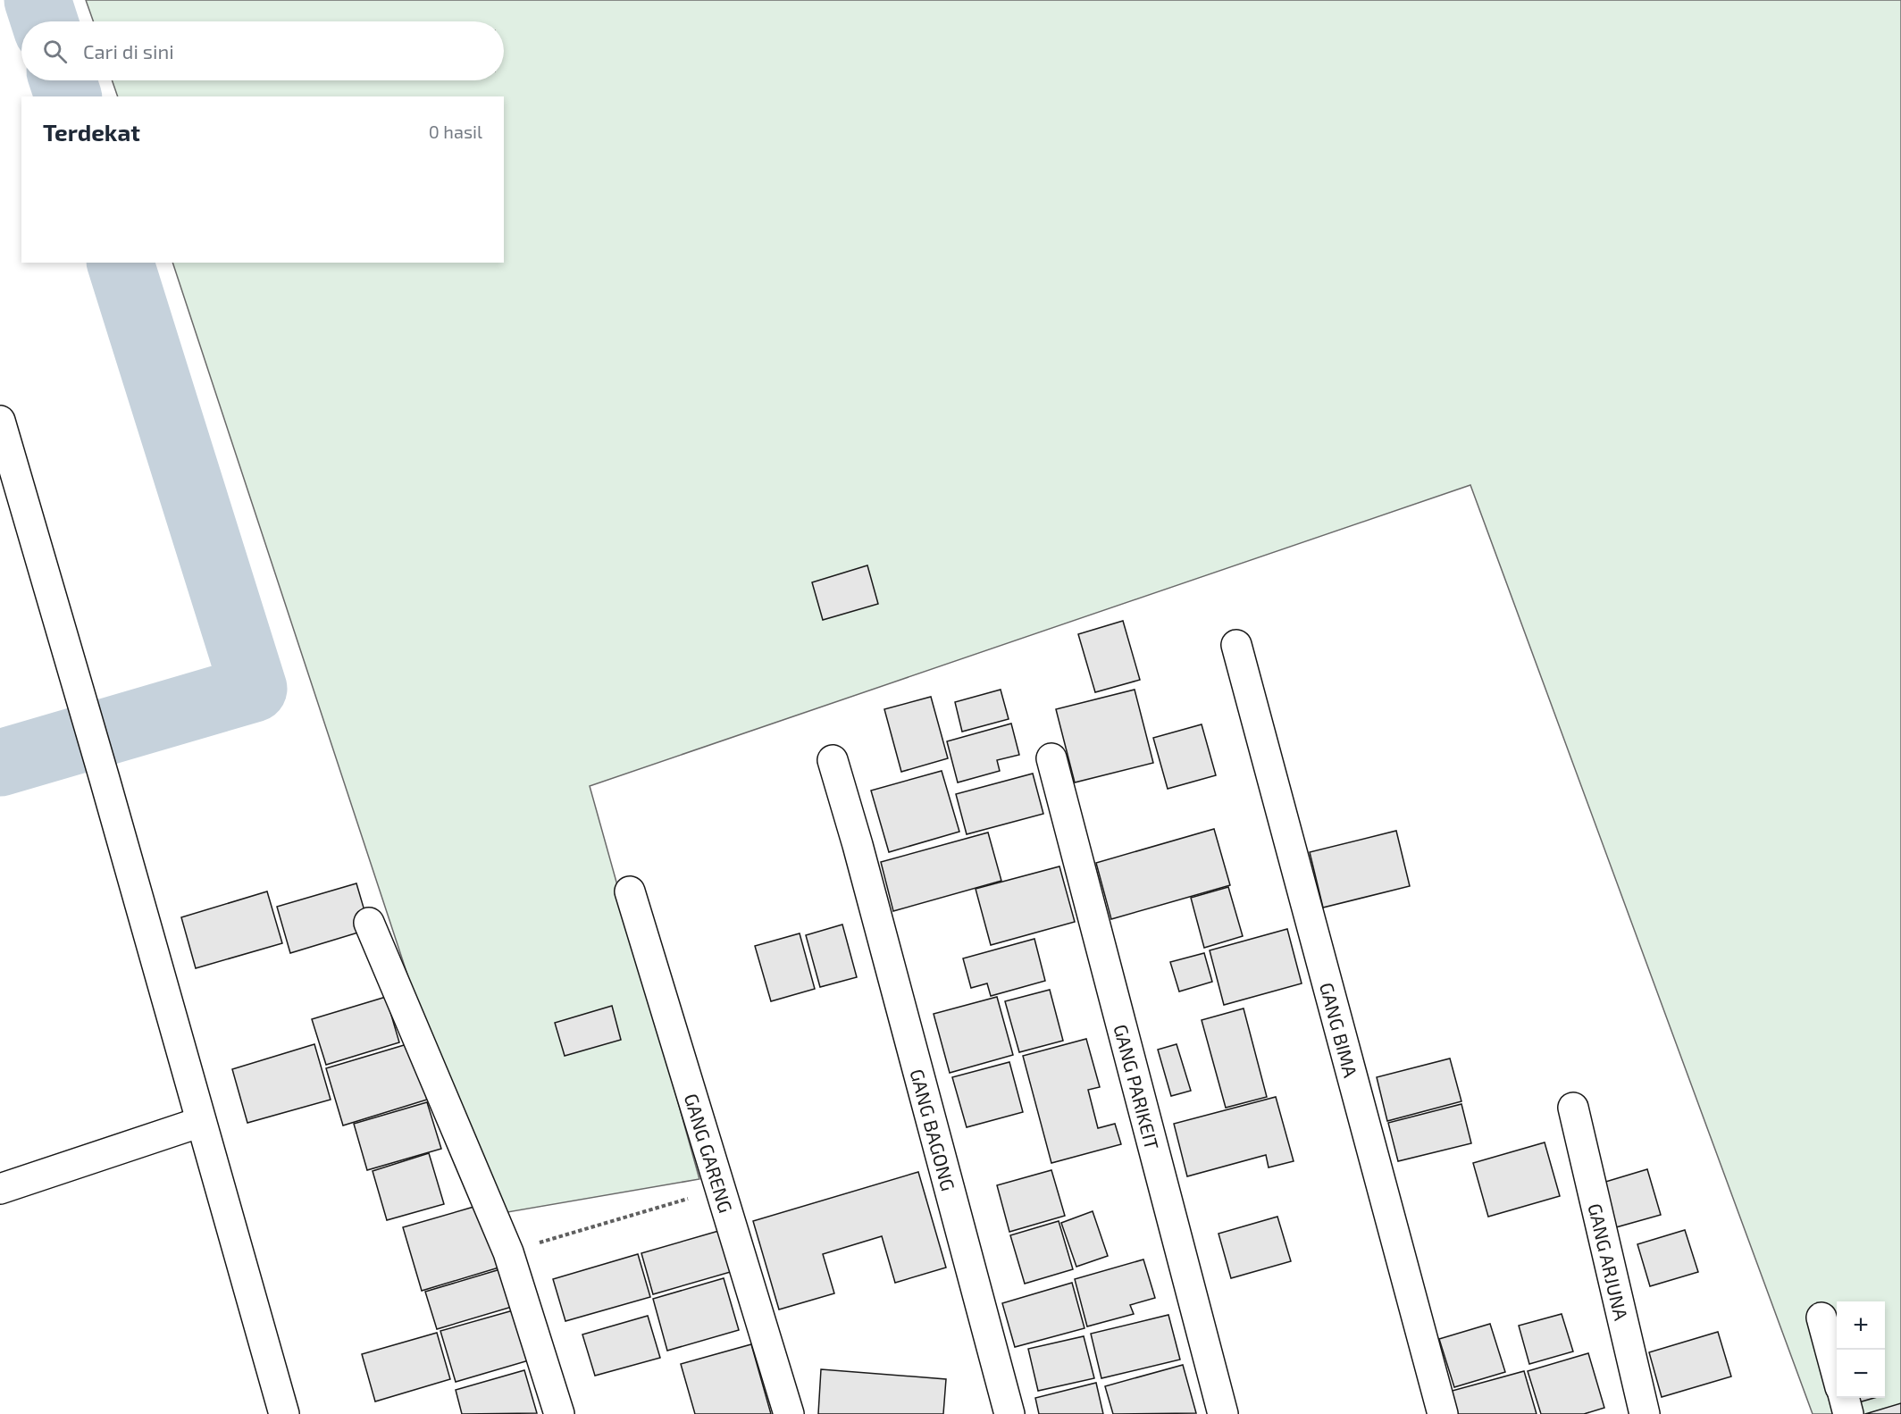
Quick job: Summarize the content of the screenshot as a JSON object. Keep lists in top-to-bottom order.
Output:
{
  "streets": {
    "street": [
      "GANG BIMA",
      "GANG PARIKEIT",
      "GANG BAGONG",
      "GANG GARENG",
      "GANG ARJUNA"
    ]
  },
  "page": {
    "search": "Cari di sini",
    "heading": ["Terdekat", "0 hasil"],
    "map_buttons": ["+", "−"]
  }
}
